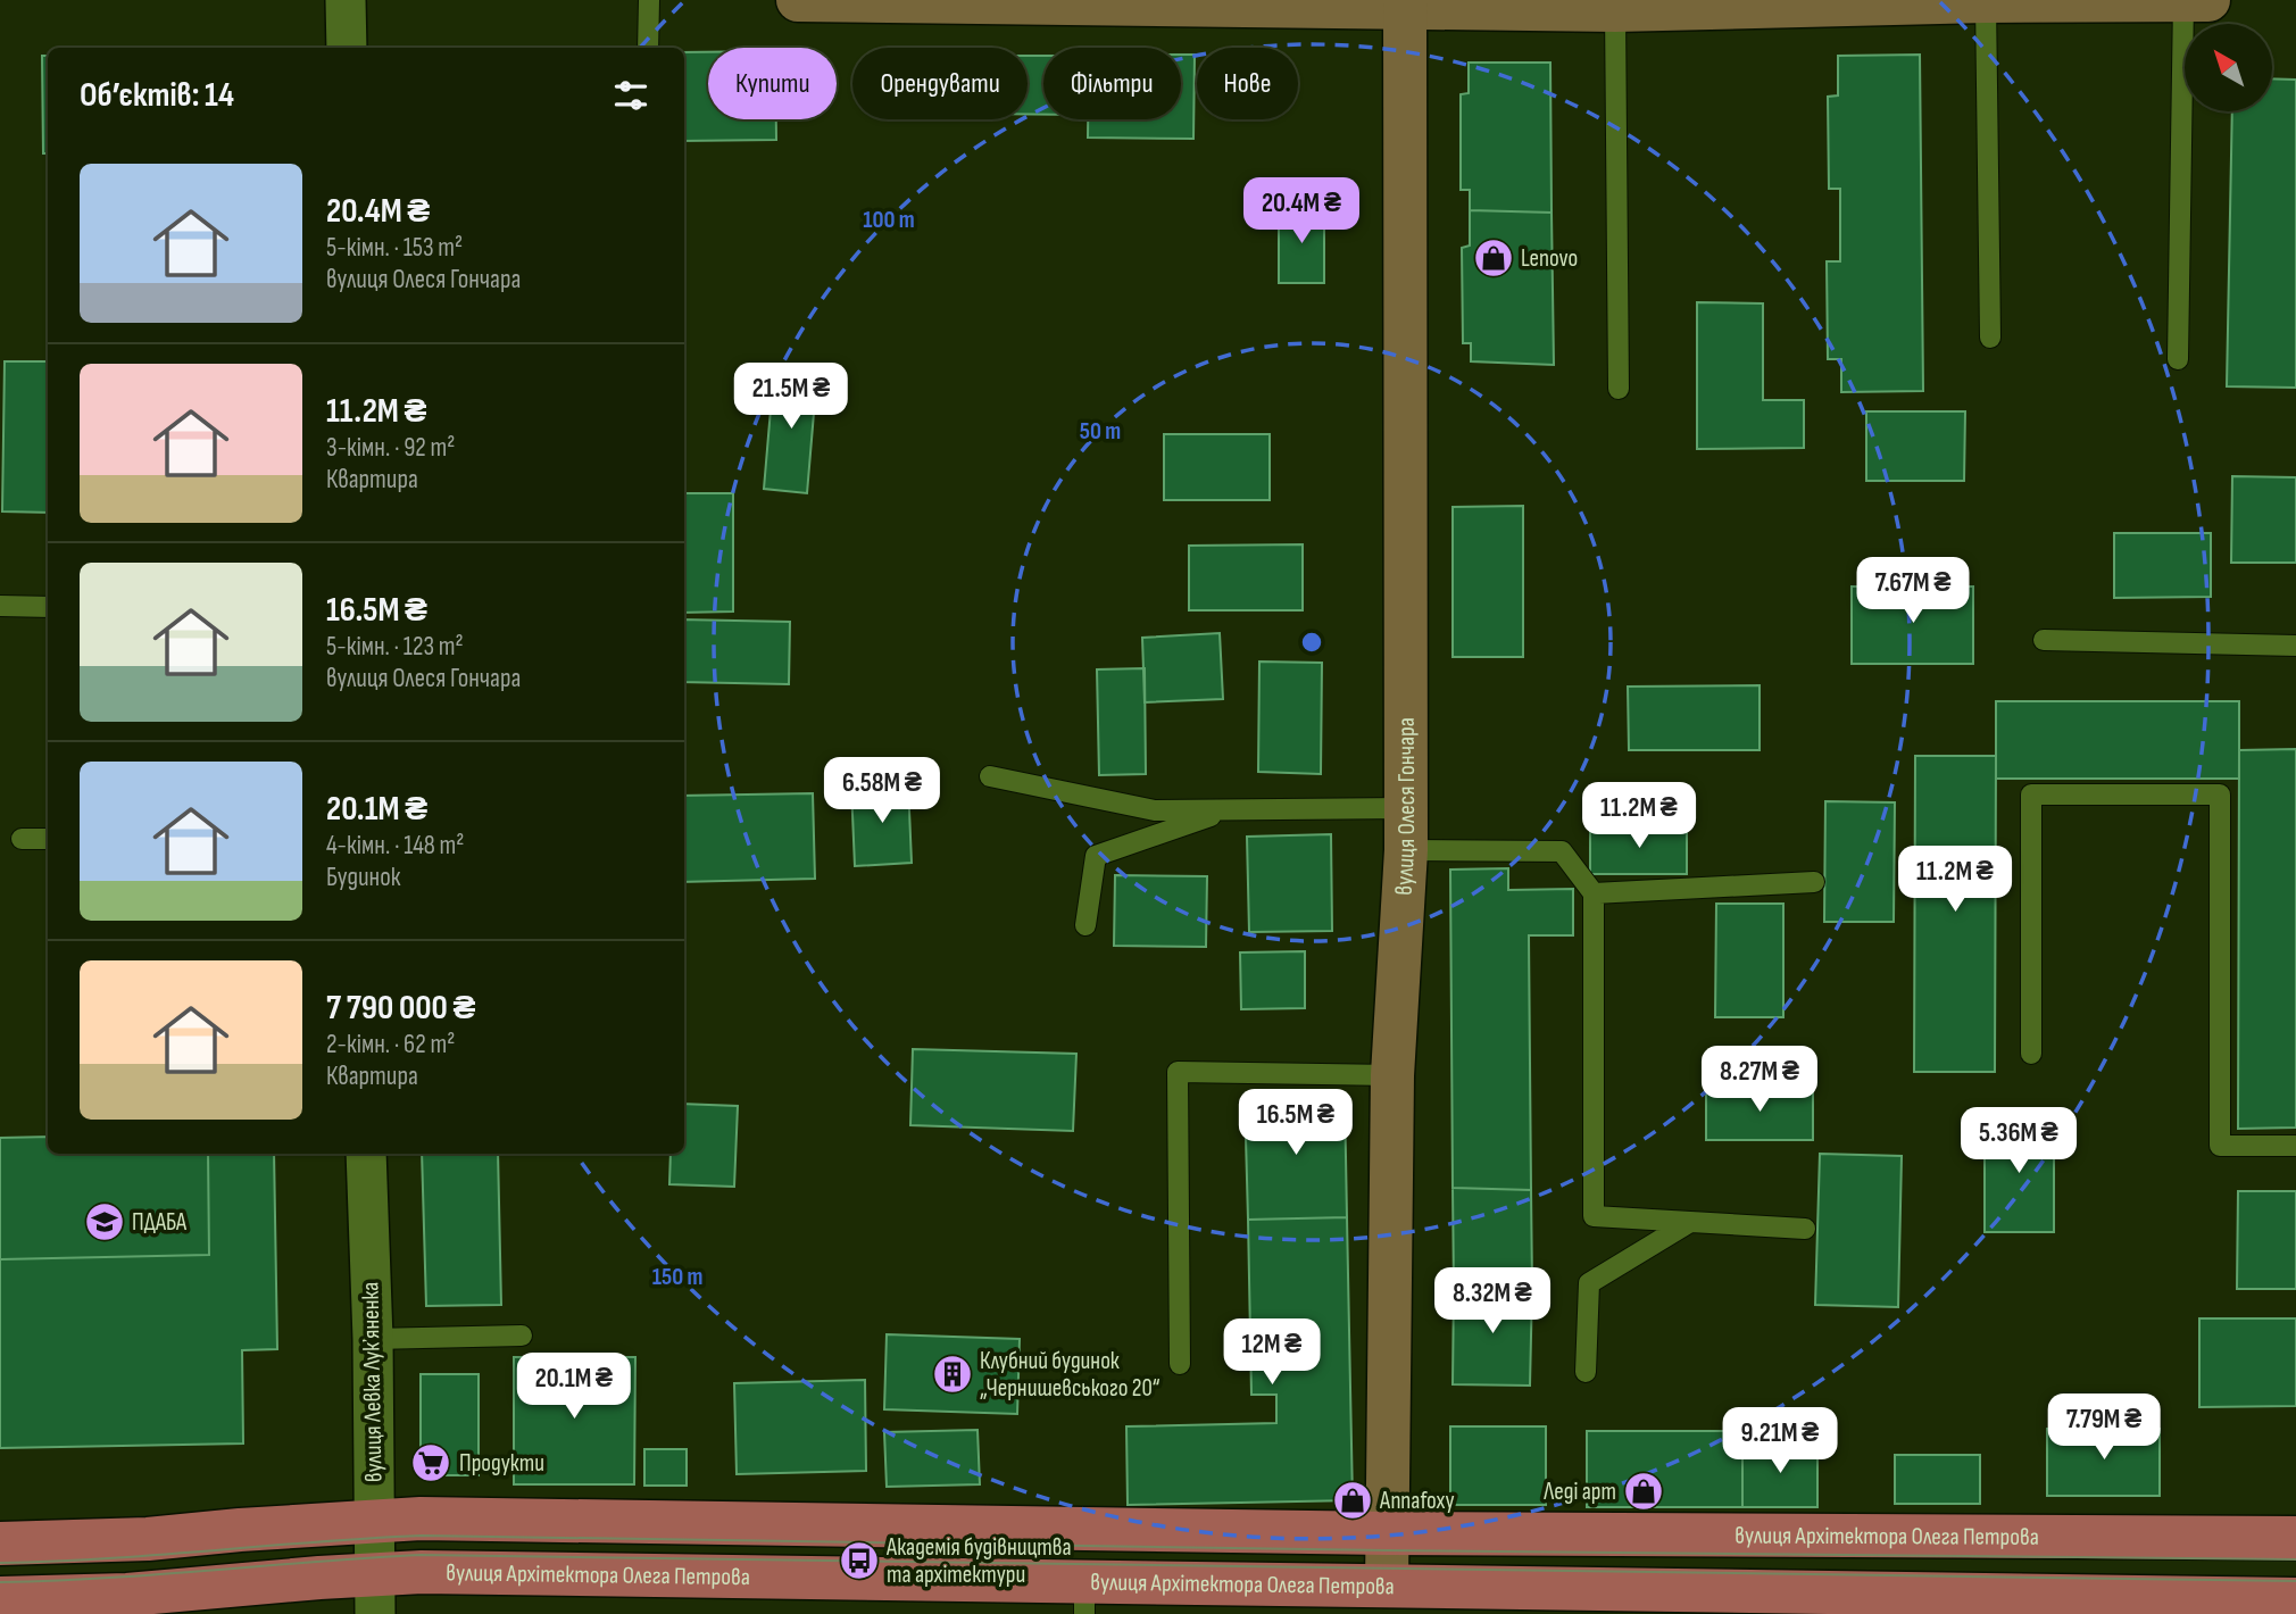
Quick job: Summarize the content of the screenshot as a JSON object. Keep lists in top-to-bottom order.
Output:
{
  "streets": {
    "main road": ["вулиця Олеся Гончара", "вулиця Архітектора Олега Петрова"],
    "street": ["вулиця Левка Лукʼяненка"]
  },
  "crossings": [
    ["вулиця Олеся Гончара", "вулиця Архітектора Олега Петрова"],
    ["вулиця Левка Лукʼяненка", "вулиця Архітектора Олега Петрова"]
  ],
  "places": {
    "shop": ["Lenovo", "Леді арт", "Annafoxy"],
    "school or university": ["ПДАБА"],
    "building": ["Клубний будинок „Чернишевського 20“"],
    "supermarket": ["Продукти"],
    "bus stop": ["Академія будівництва та архітектури"]
  },
  "north": "top left",
  "page": {
    "chip": [
      "Купити",
      "Орендувати",
      "Фільтри",
      "Нове"
    ],
    "heading": "Об’єктів: 14",
    "list": [
      {
        "name": "20.4M ₴",
        "note": "5-кімн. · 153 m² · вулиця Олеся Гончара"
      },
      {
        "name": "11.2M ₴",
        "note": "3-кімн. · 92 m² · Квартира"
      },
      {
        "name": "16.5M ₴",
        "note": "5-кімн. · 123 m² · вулиця Олеся Гончара"
      },
      {
        "name": "20.1M ₴",
        "note": "4-кімн. · 148 m² · Будинок"
      },
      {
        "name": "7 790 000 ₴",
        "note": "2-кімн. · 62 m² · Квартира"
      }
    ],
    "price": [
      "20.4M ₴",
      "21.5M ₴",
      "7.67M ₴",
      "6.58M ₴",
      "11.2M ₴",
      "11.2M ₴",
      "8.27M ₴",
      "16.5M ₴",
      "5.36M ₴",
      "8.32M ₴",
      "12M ₴",
      "20.1M ₴",
      "7.79M ₴",
      "9.21M ₴"
    ]
  },
  "rings": ["100 m", "50 m", "150 m"]
}
